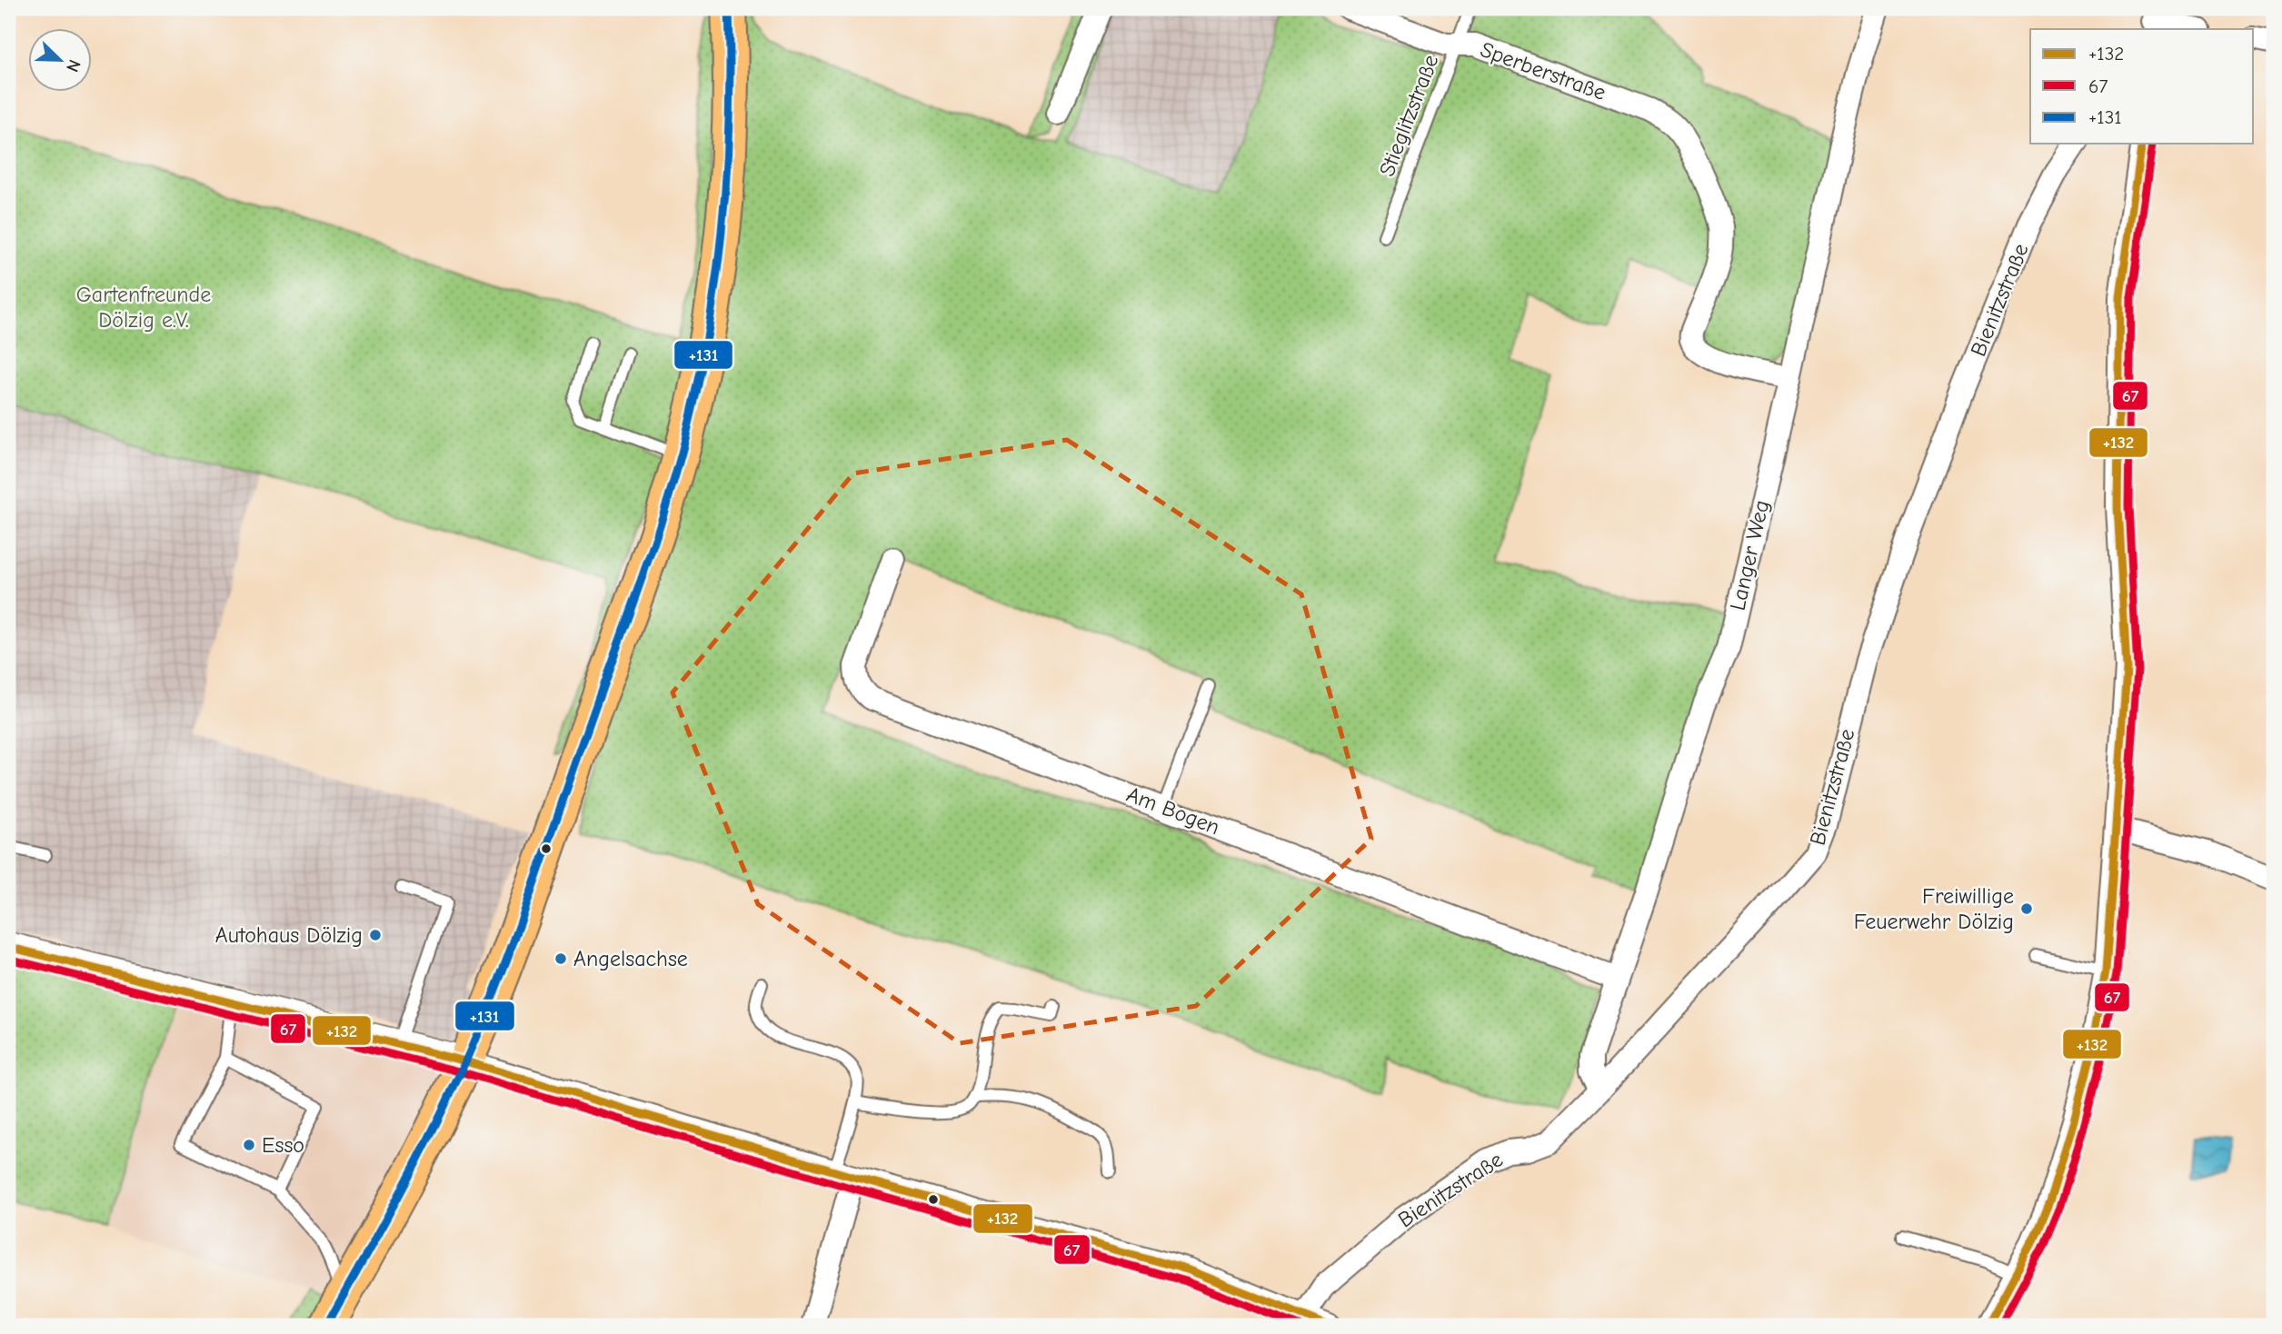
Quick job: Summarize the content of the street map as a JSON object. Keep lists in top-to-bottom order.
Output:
{
  "streets": {
    "street": [
      "Sperberstraße",
      "Bienitzstraße",
      "Langer Weg",
      "Am Bogen"
    ],
    "lane": ["Stieglitzstraße"]
  },
  "crossings": [
    ["Sperberstraße", "Stieglitzstraße"],
    ["Sperberstraße", "Langer Weg"],
    ["Bienitzstraße", "Langer Weg"],
    ["Langer Weg", "Am Bogen"]
  ],
  "parks": ["Gartenfreunde Dölzig e.V."],
  "places": [
    "Freiwillige Feuerwehr Dölzig",
    "Autohaus Dölzig",
    "Angelsachse",
    "Esso"
  ],
  "lines": ["transit line +131", "transit line +132", "transit line 67"],
  "legend": ["+132", "67", "+131"],
  "north": "bottom right"
}
